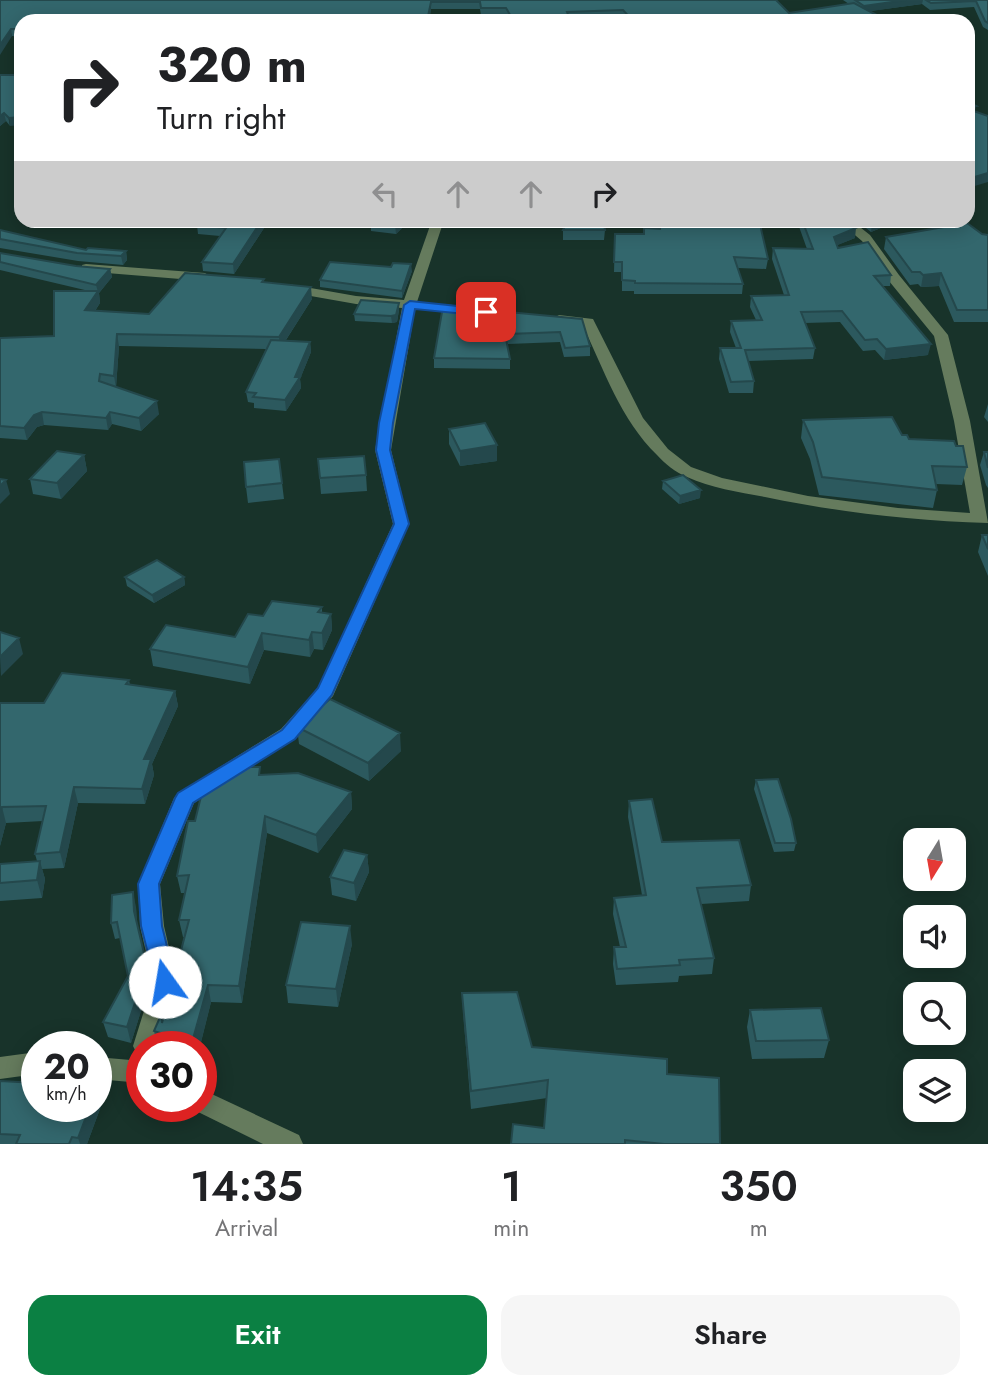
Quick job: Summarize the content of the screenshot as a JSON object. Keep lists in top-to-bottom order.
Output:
{
  "north": "bottom",
  "page": {
    "turn": ["320 m", "Turn right"],
    "speed": "20 km/h",
    "limit": "30",
    "eta": [
      "14:35",
      "Arrival",
      "1",
      "min",
      "350",
      "m"
    ],
    "buttons": ["Exit", "Share"]
  }
}
